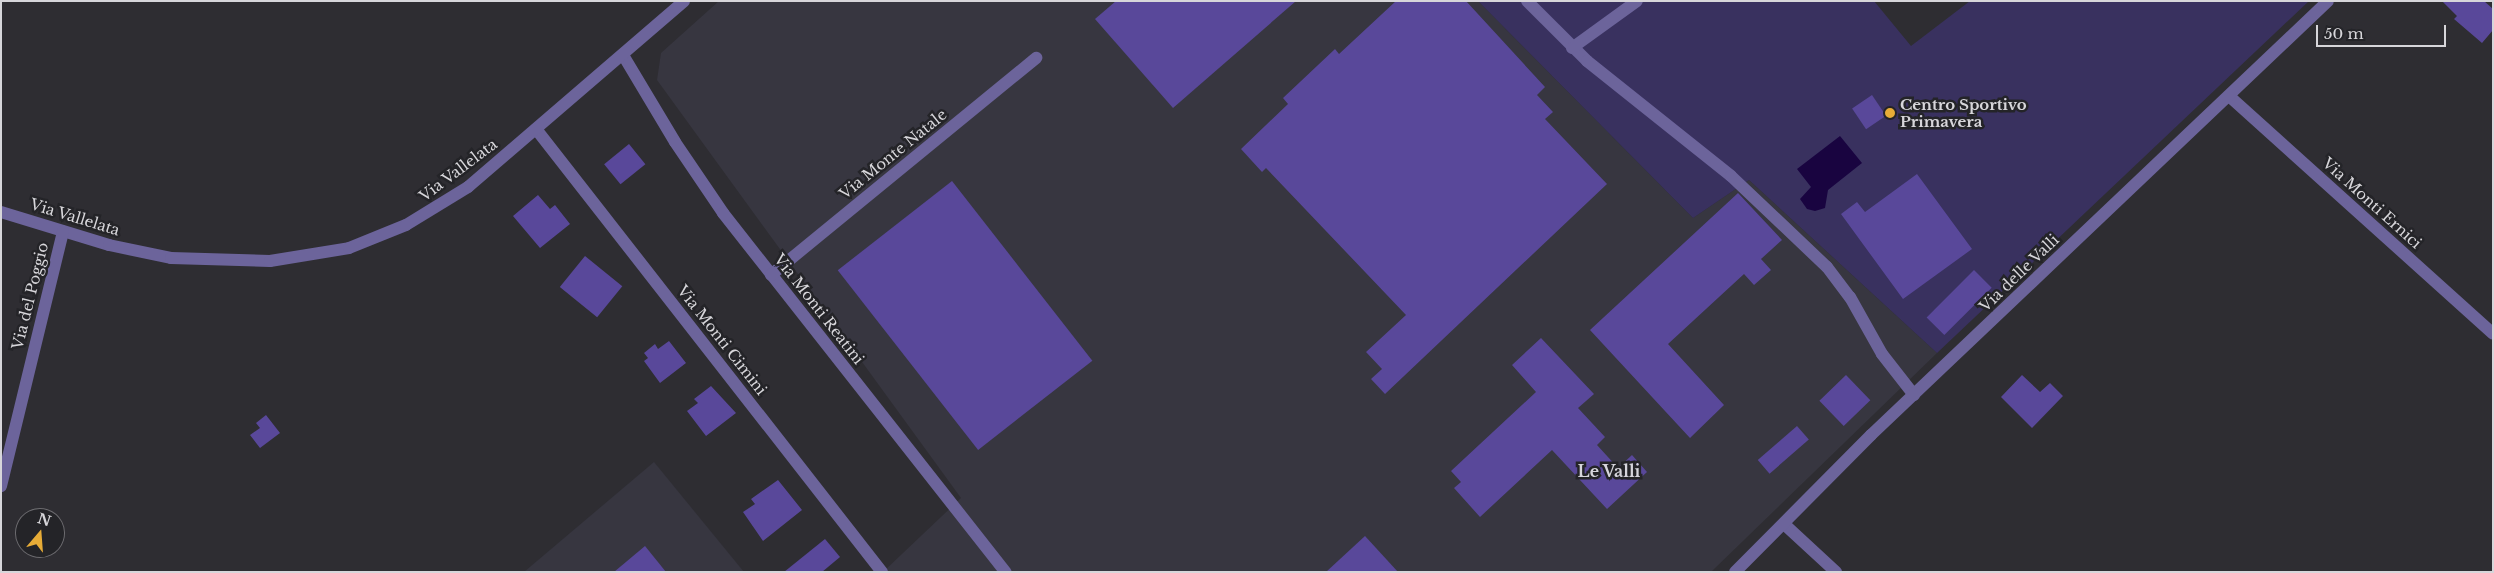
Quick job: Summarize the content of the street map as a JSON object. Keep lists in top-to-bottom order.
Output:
{
  "streets": {
    "street": [
      "Via Monte Natale",
      "Via Vallelata",
      "Via Monti Ernici",
      "Via delle Valli",
      "Via del Poggio",
      "Via Monti Reatini",
      "Via Monti Cimini"
    ]
  },
  "crossings": [
    ["Via Monte Natale", "Via Monti Reatini"],
    ["Via Vallelata", "Via del Poggio"],
    ["Via Vallelata", "Via Monti Reatini"],
    ["Via Vallelata", "Via Monti Cimini"],
    ["Via Monti Ernici", "Via delle Valli"]
  ],
  "districts": ["Le Valli"],
  "places": ["Centro Sportivo Primavera"],
  "scale_bar": "50 m",
  "north": "top"
}
